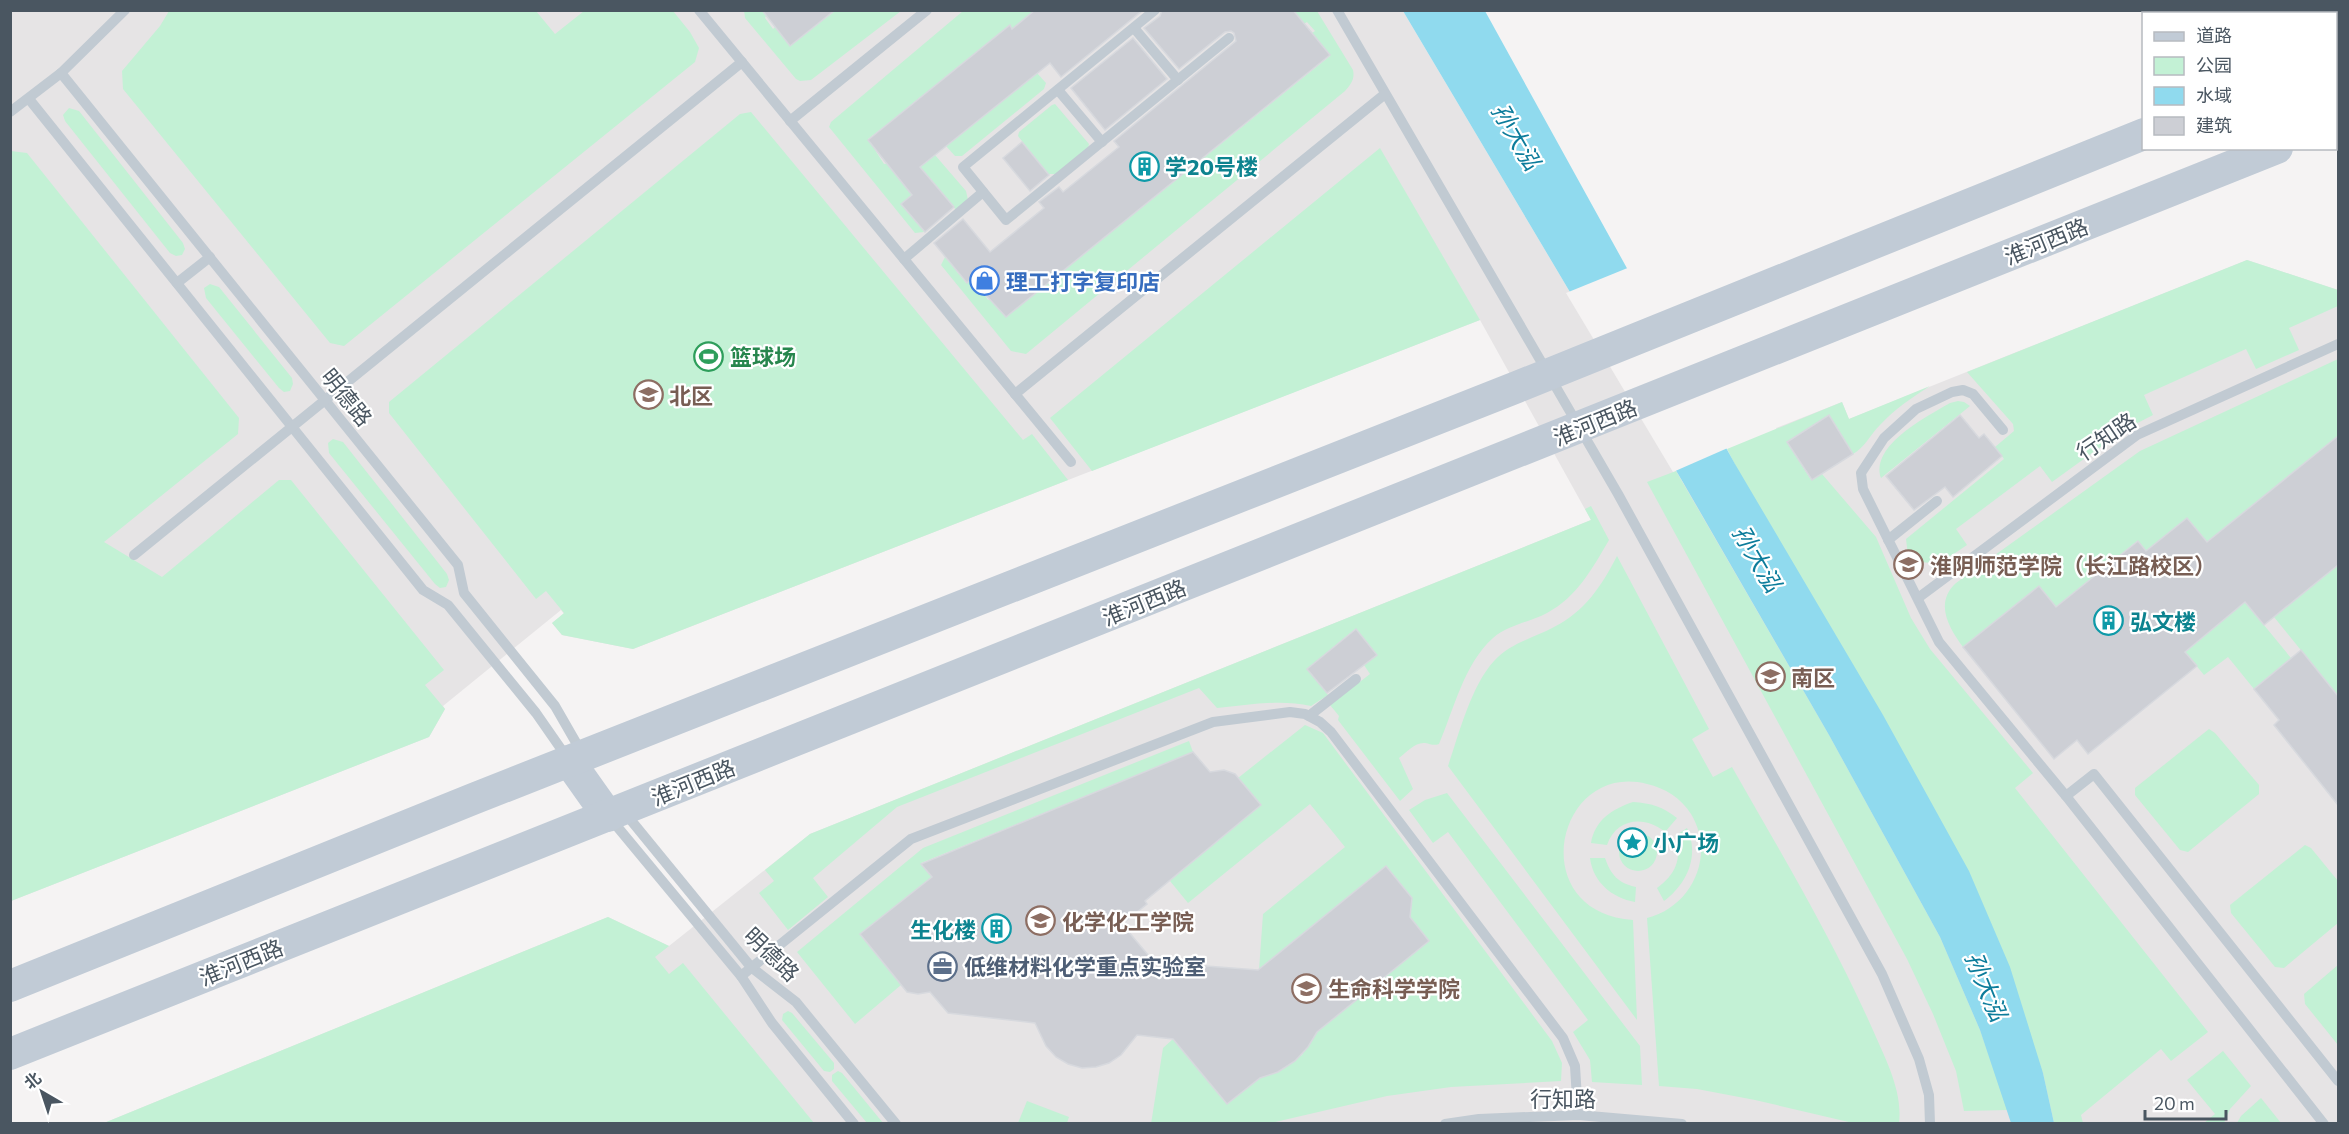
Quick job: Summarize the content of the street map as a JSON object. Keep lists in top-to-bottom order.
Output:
{
  "streets": {
    "main road": ["淮河西路"],
    "lane": ["明德路", "行知路"]
  },
  "crossings": [
    ["淮河西路", "明德路"]
  ],
  "water": ["孙大泓"],
  "places": {
    "building": ["学20号楼", "弘文楼", "生化楼"],
    "shop": ["理工打字复印店"],
    "sports": ["篮球场"],
    "school or university": [
      "北区",
      "淮阴师范学院（长江路校区）",
      "南区",
      "化学化工学院",
      "生命科学学院"
    ],
    "place": ["小广场"],
    "office": ["低维材料化学重点实验室"]
  },
  "legend": [
    "道路",
    "公园",
    "水域",
    "建筑"
  ],
  "scale_bar": "20 m",
  "north": "top left"
}
